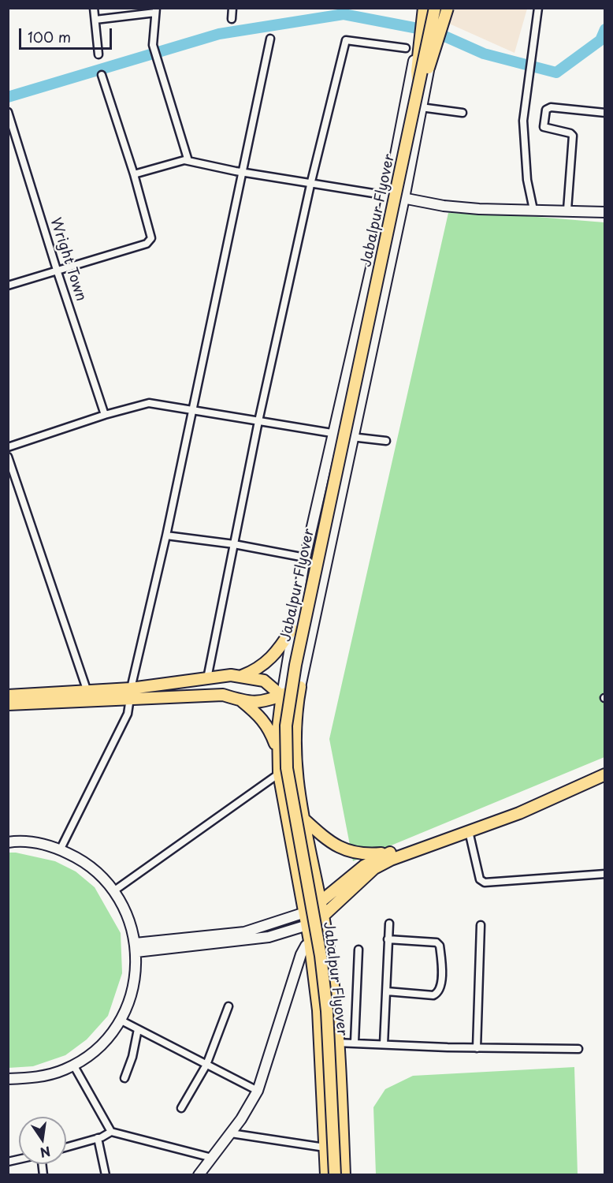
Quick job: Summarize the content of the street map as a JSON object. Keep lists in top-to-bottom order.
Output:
{
  "streets": {
    "main road": ["Jabalpur Flyover"],
    "street": ["Wright Town"]
  },
  "scale_bar": "100 m",
  "north": "bottom"
}
